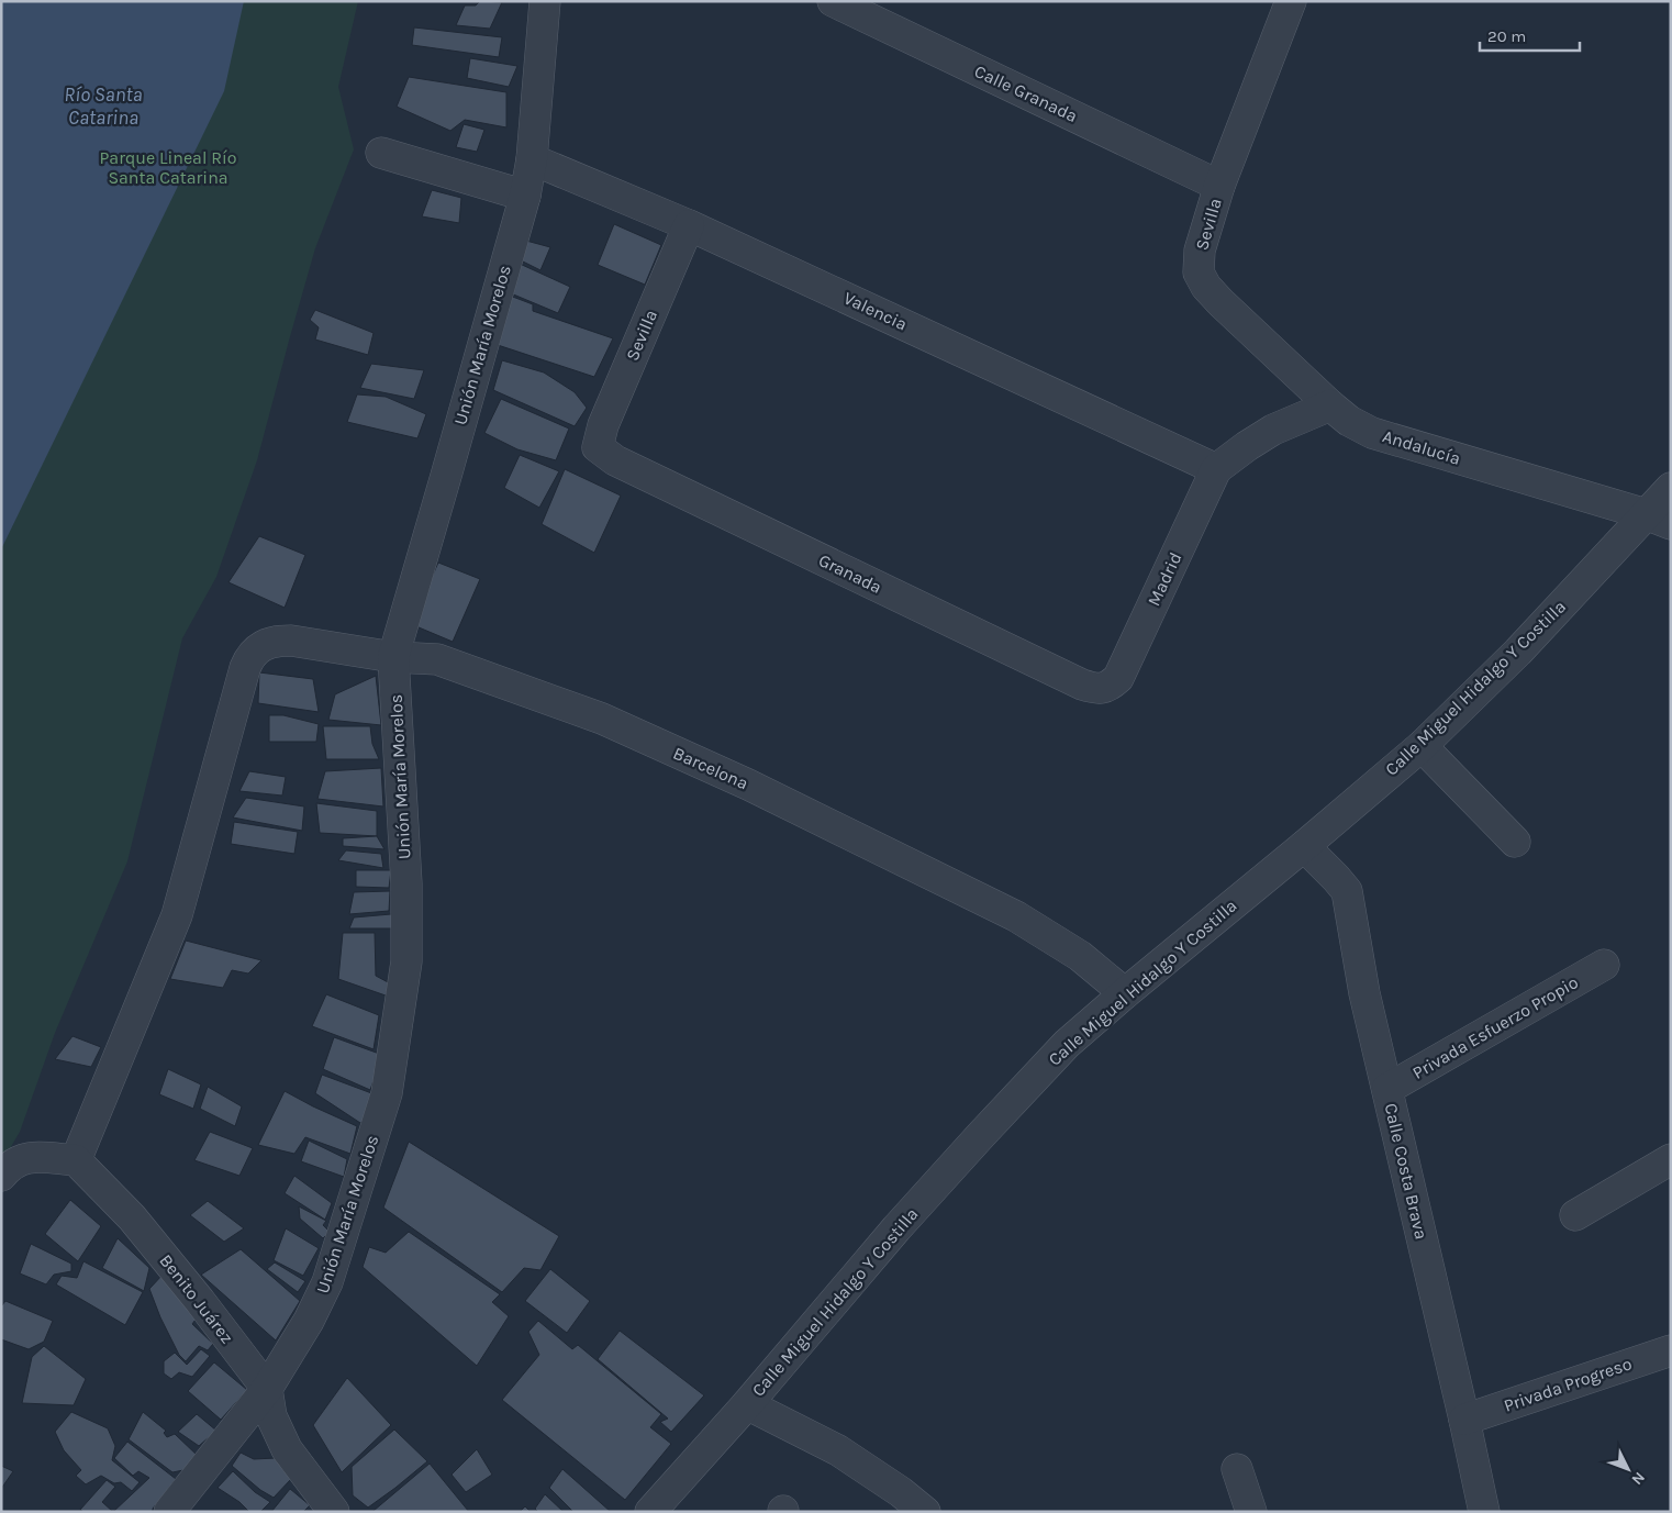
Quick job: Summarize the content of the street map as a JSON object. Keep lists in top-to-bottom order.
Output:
{
  "streets": {
    "street": [
      "Calle Granada",
      "Sevilla",
      "Valencia",
      "Unión María Morelos",
      "Andalucía",
      "Granada",
      "Madrid",
      "Calle Miguel Hidalgo Y Costilla",
      "Barcelona",
      "Privada Esfuerzo Propio",
      "Calle Costa Brava",
      "Benito Juárez",
      "Privada Progreso"
    ]
  },
  "crossings": [
    ["Calle Granada", "Sevilla"],
    ["Sevilla", "Valencia"],
    ["Sevilla", "Andalucía"],
    ["Sevilla", "Granada"],
    ["Valencia", "Unión María Morelos"],
    ["Valencia", "Madrid"],
    ["Unión María Morelos", "Barcelona"],
    ["Unión María Morelos", "Benito Juárez"],
    ["Andalucía", "Calle Miguel Hidalgo Y Costilla"],
    ["Granada", "Madrid"],
    ["Calle Miguel Hidalgo Y Costilla", "Barcelona"],
    ["Calle Miguel Hidalgo Y Costilla", "Calle Costa Brava"],
    ["Barcelona", "Benito Juárez"],
    ["Privada Esfuerzo Propio", "Calle Costa Brava"],
    ["Calle Costa Brava", "Privada Progreso"]
  ],
  "water": ["Río Santa Catarina"],
  "parks": ["Parque Lineal Río Santa Catarina"],
  "scale_bar": "20 m",
  "north": "bottom right"
}
